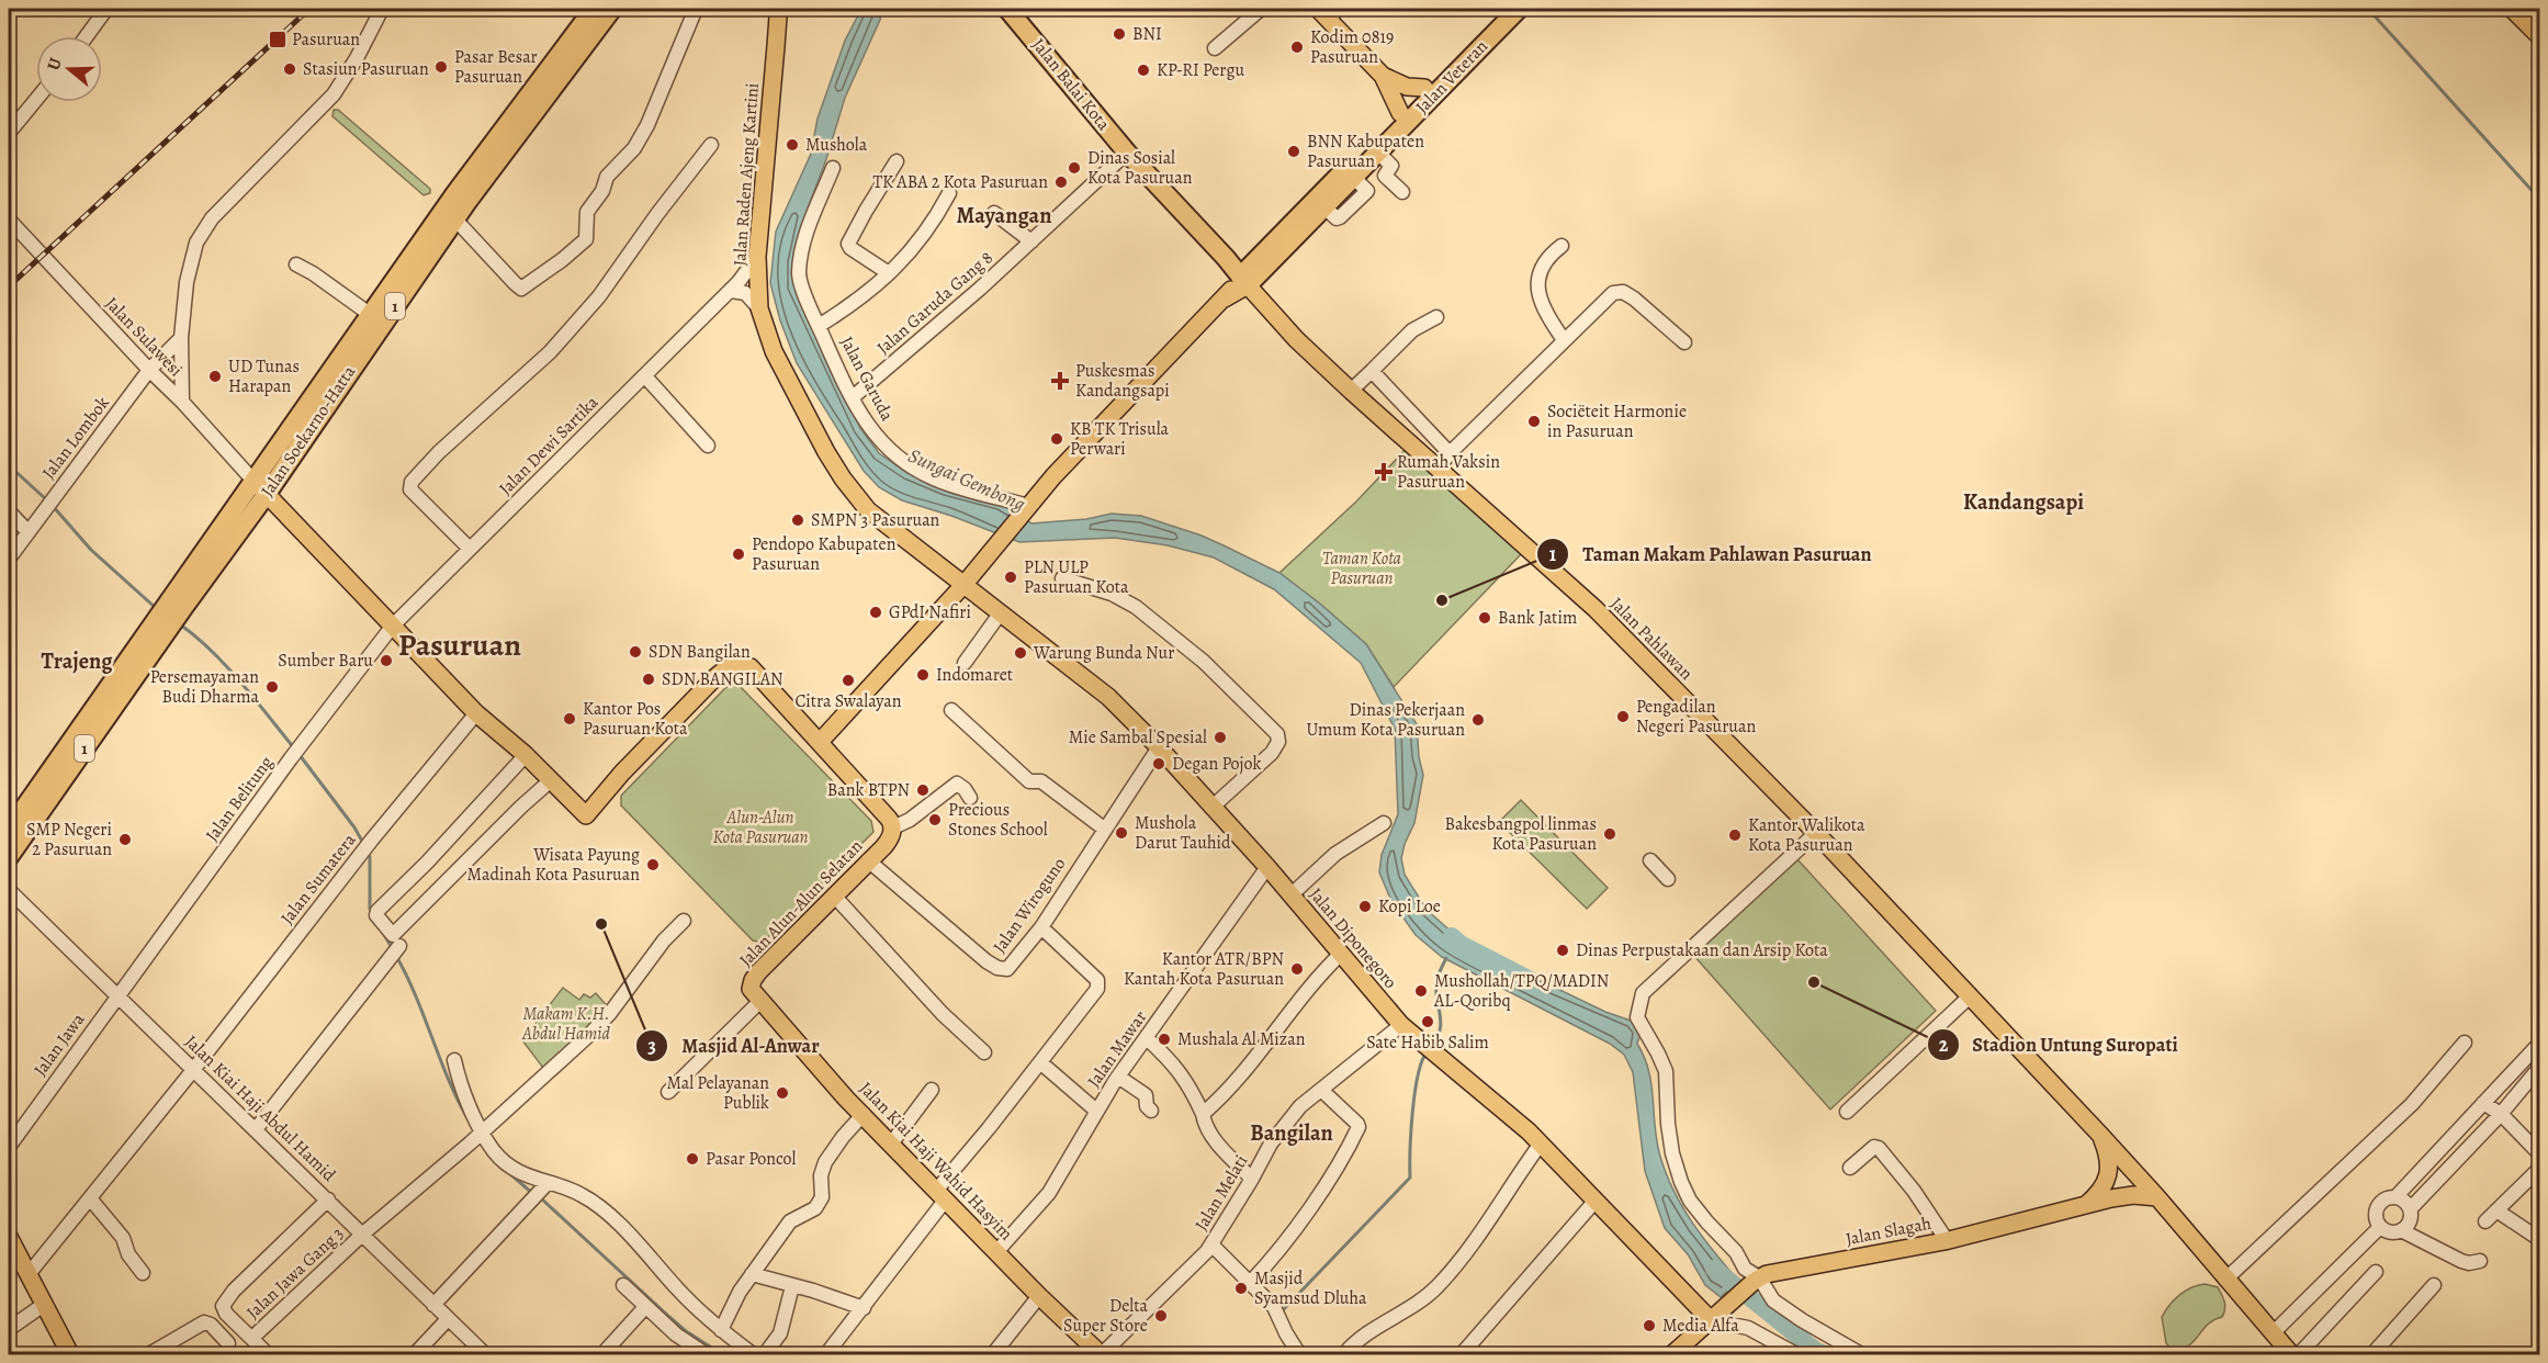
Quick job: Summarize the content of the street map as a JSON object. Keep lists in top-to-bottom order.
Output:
{
  "streets": {
    "highway": [
      "Jalan Veteran",
      "Jalan Balai Kota",
      "1",
      "Jalan Soekarno-Hatta"
    ],
    "main road": [
      "Jalan Raden Ajeng Kartini",
      "Jalan Pahlawan",
      "Jalan Alun-Alun Selatan",
      "Jalan Diponegoro",
      "Jalan Kiai Haji Wahid Hasyim",
      "Jalan Slagah"
    ],
    "street": [
      "Jalan Garuda Gang 8",
      "Jalan Sulawesi",
      "Jalan Garuda",
      "Jalan Lombok",
      "Jalan Dewi Sartika",
      "Jalan Belitung",
      "Jalan Sumatera",
      "Jalan Wiroguno",
      "Jalan Jawa",
      "Jalan Mawar",
      "Jalan Kiai Haji Abdul Hamid",
      "Jalan Melati",
      "Jalan Jawa Gang 3"
    ]
  },
  "crossings": [
    ["Jalan Veteran", "Jalan Balai Kota"],
    ["Jalan Veteran", "Jalan Pahlawan"],
    ["Jalan Balai Kota", "Jalan Garuda Gang 8"],
    ["Jalan Balai Kota", "Jalan Pahlawan"],
    ["Jalan Raden Ajeng Kartini", "Jalan Dewi Sartika"],
    ["Jalan Raden Ajeng Kartini", "Jalan Diponegoro"],
    ["Jalan Garuda Gang 8", "Jalan Garuda"],
    ["Jalan Sulawesi", "Jalan Soekarno-Hatta"],
    ["Jalan Sulawesi", "Jalan Lombok"],
    ["Jalan Dewi Sartika", "Jalan Belitung"],
    ["Jalan Pahlawan", "Jalan Slagah"],
    ["Jalan Belitung", "Jalan Jawa"],
    ["Jalan Belitung", "Jalan Kiai Haji Abdul Hamid"],
    ["Jalan Sumatera", "Jalan Kiai Haji Abdul Hamid"],
    ["Jalan Alun-Alun Selatan", "Jalan Wiroguno"],
    ["Jalan Alun-Alun Selatan", "Jalan Kiai Haji Wahid Hasyim"],
    ["Jalan Wiroguno", "Jalan Diponegoro"],
    ["Jalan Diponegoro", "Jalan Mawar"],
    ["Jalan Diponegoro", "Jalan Melati"],
    ["Jalan Diponegoro", "Jalan Slagah"],
    ["Jalan Jawa", "Jalan Kiai Haji Abdul Hamid"],
    ["Jalan Mawar", "Jalan Kiai Haji Wahid Hasyim"],
    ["Jalan Kiai Haji Abdul Hamid", "Jalan Jawa Gang 3"],
    ["Jalan Kiai Haji Wahid Hasyim", "Jalan Melati"]
  ],
  "districts": [
    "Mayangan",
    "Kandangsapi",
    "Pasuruan",
    "Trajeng",
    "Bangilan"
  ],
  "water": ["Sungai Gembong"],
  "parks": ["Taman Kota Pasuruan", "Alun-Alun Kota Pasuruan", "Makam K.H. Abdul Hamid"],
  "places": {
    "other": [
      "BNI",
      "Kodim 0819 Pasuruan",
      "Pasar Besar Pasuruan",
      "Stasiun Pasuruan",
      "KP-RI Pergu",
      "Mushola",
      "BNN Kabupaten Pasuruan",
      "Dinas Sosial Kota Pasuruan",
      "TK ABA 2 Kota Pasuruan",
      "UD Tunas Harapan",
      "Sociëteit Harmonie in Pasuruan",
      "KB TK Trisula Perwari",
      "SMPN 3 Pasuruan",
      "Pendopo Kabupaten Pasuruan",
      "PLN ULP Pasuruan Kota",
      "Taman Makam Pahlawan Pasuruan",
      "GPdI Nafiri",
      "Bank Jatim",
      "SDN Bangilan",
      "Warung Bunda Nur",
      "Sumber Baru",
      "Indomaret",
      "SDN BANGILAN",
      "Citra Swalayan",
      "Persemayaman Budi Dharma",
      "Pengadilan Negeri Pasuruan",
      "Kantor Pos Pasuruan Kota",
      "Dinas Pekerjaan Umum Kota Pasuruan",
      "Mie Sambal Spesial",
      "Degan Pojok",
      "Bank BTPN",
      "Precious Stones School",
      "Mushola Darut Tauhid",
      "Bakesbangpol linmas Kota Pasuruan",
      "Kantor Walikota Kota Pasuruan",
      "SMP Negeri 2 Pasuruan",
      "Wisata Payung Madinah Kota Pasuruan",
      "Kopi Loe",
      "Masjid Al-Anwar",
      "Dinas Perpustakaan dan Arsip Kota",
      "Kantor ATR/BPN Kantah Kota Pasuruan",
      "Stadion Untung Suropati",
      "Mushollah/TPQ/MADIN AL-Qoribq",
      "Sate Habib Salim",
      "Mushala Al Mizan",
      "Mal Pelayanan Publik",
      "Pasar Poncol",
      "Masjid Syamsud Dluha",
      "Delta Super Store",
      "Media Alfa"
    ],
    "transit": ["Pasuruan"],
    "health": ["Puskesmas Kandangsapi", "Rumah Vaksin Pasuruan"]
  },
  "north": "left"
}
